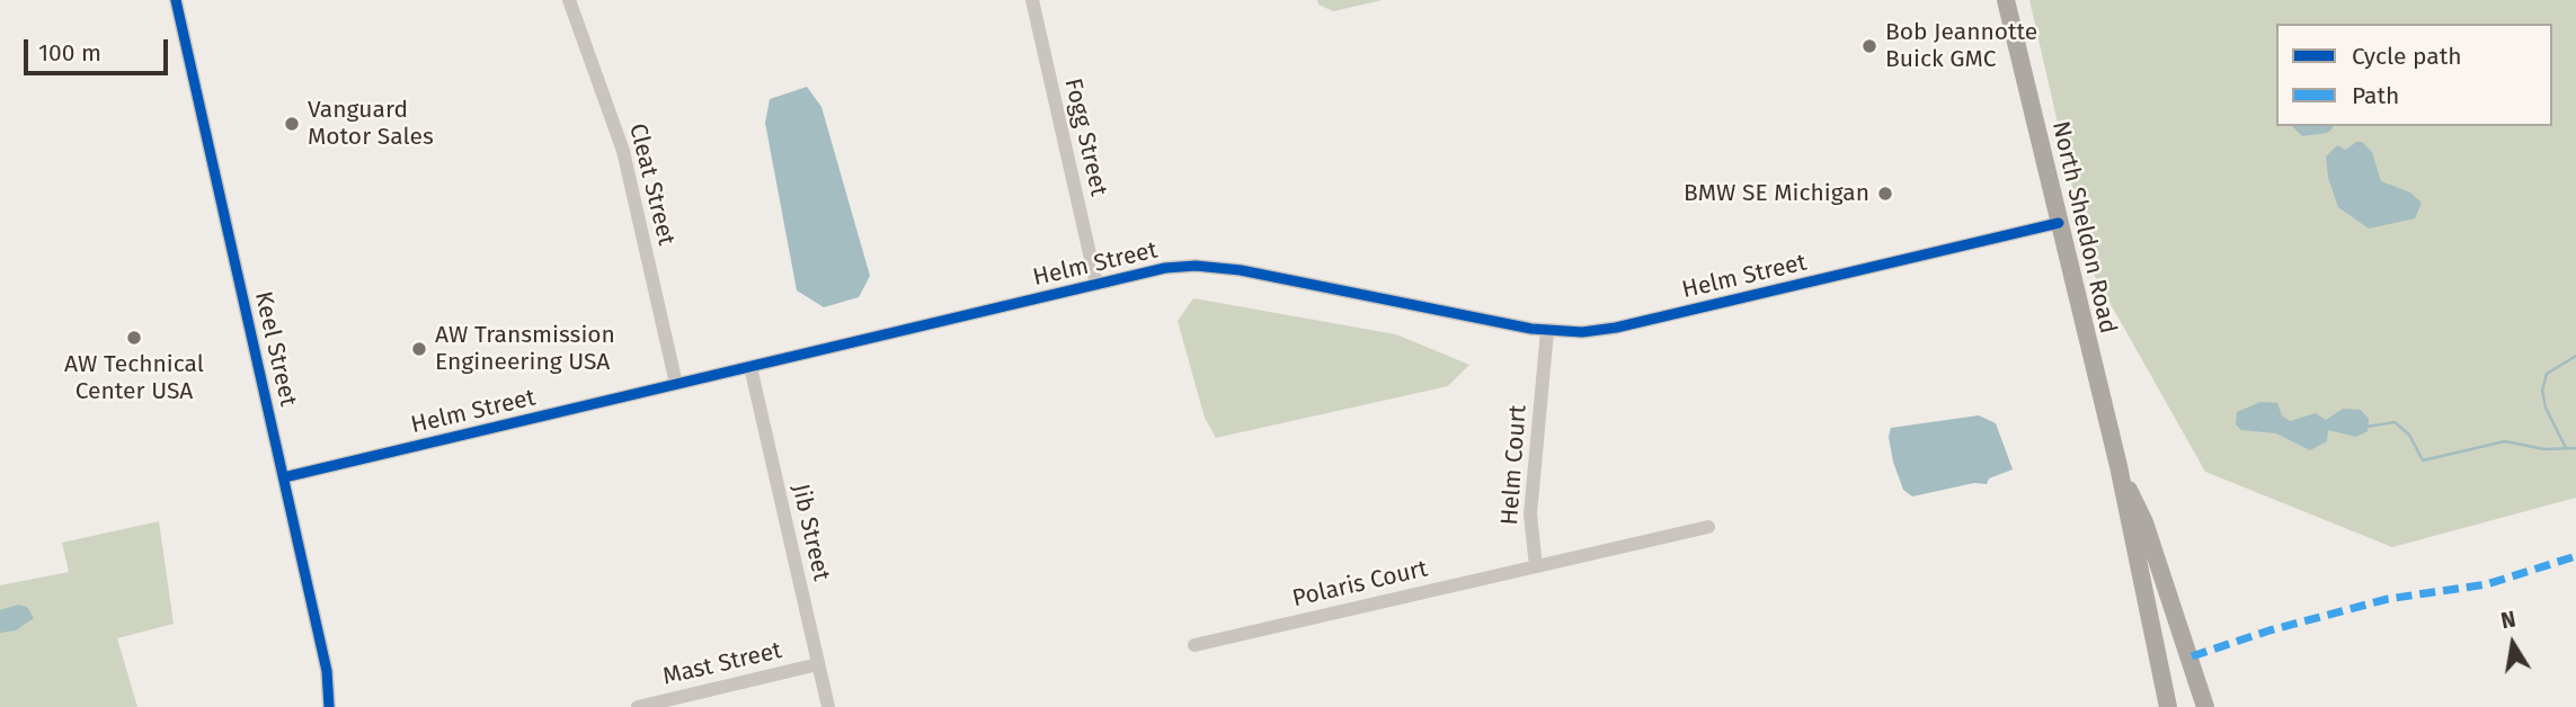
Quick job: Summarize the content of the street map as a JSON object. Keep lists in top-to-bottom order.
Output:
{
  "streets": {
    "main road": ["North Sheldon Road"],
    "street": [
      "Fogg Street",
      "Cleat Street",
      "Helm Street",
      "Keel Street",
      "Helm Court",
      "Jib Street",
      "Polaris Court",
      "Mast Street"
    ]
  },
  "crossings": [
    ["Fogg Street", "Helm Street"],
    ["Cleat Street", "Helm Street"],
    ["North Sheldon Road", "Helm Street"],
    ["Helm Street", "Keel Street"],
    ["Helm Street", "Helm Court"],
    ["Helm Street", "Jib Street"],
    ["Helm Court", "Polaris Court"],
    ["Jib Street", "Mast Street"]
  ],
  "places": [
    "Bob Jeannotte Buick GMC",
    "Vanguard Motor Sales",
    "BMW SE Michigan",
    "AW Technical Center USA",
    "AW Transmission Engineering USA"
  ],
  "legend": ["Cycle path", "Path"],
  "scale_bar": "100 m",
  "north": "top"
}
